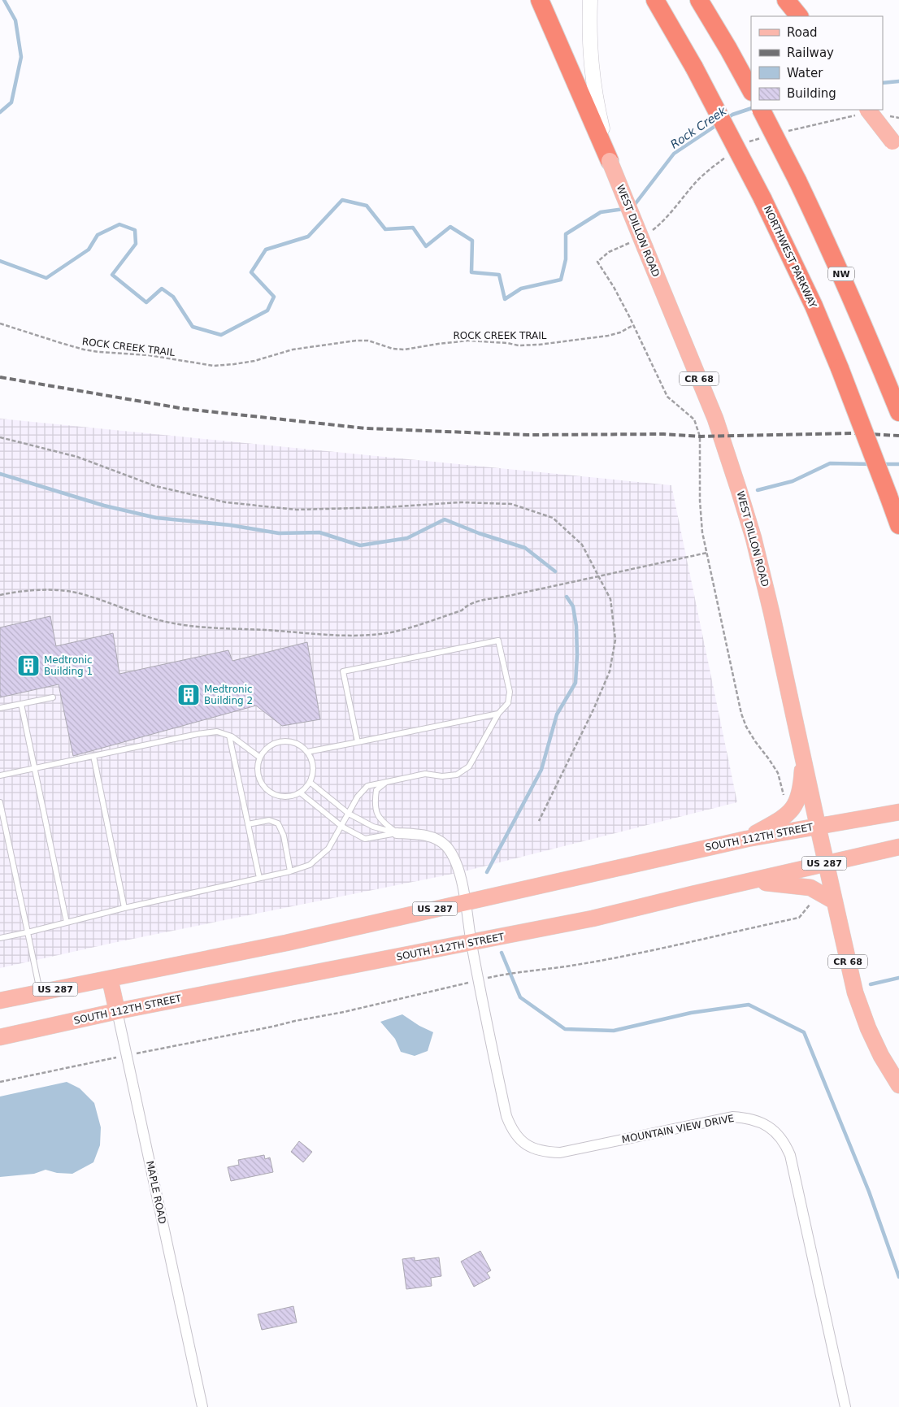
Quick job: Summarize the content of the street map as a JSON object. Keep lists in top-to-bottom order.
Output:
{
  "streets": {
    "highway": ["NORTHWEST PARKWAY", "NW"],
    "main road": [
      "WEST DILLON ROAD",
      "CR 68",
      "SOUTH 112TH STREET",
      "US 287",
      "MAPLE ROAD"
    ],
    "street": ["MOUNTAIN VIEW DRIVE"],
    "path": ["ROCK CREEK TRAIL"]
  },
  "crossings": [
    ["WEST DILLON ROAD", "SOUTH 112TH STREET"],
    ["SOUTH 112TH STREET", "MOUNTAIN VIEW DRIVE"],
    ["SOUTH 112TH STREET", "MAPLE ROAD"]
  ],
  "water": ["Rock Creek"],
  "places": {
    "building": ["Medtronic Building 1", "Medtronic Building 2"]
  },
  "legend": [
    "Road",
    "Railway",
    "Water",
    "Building"
  ]
}
